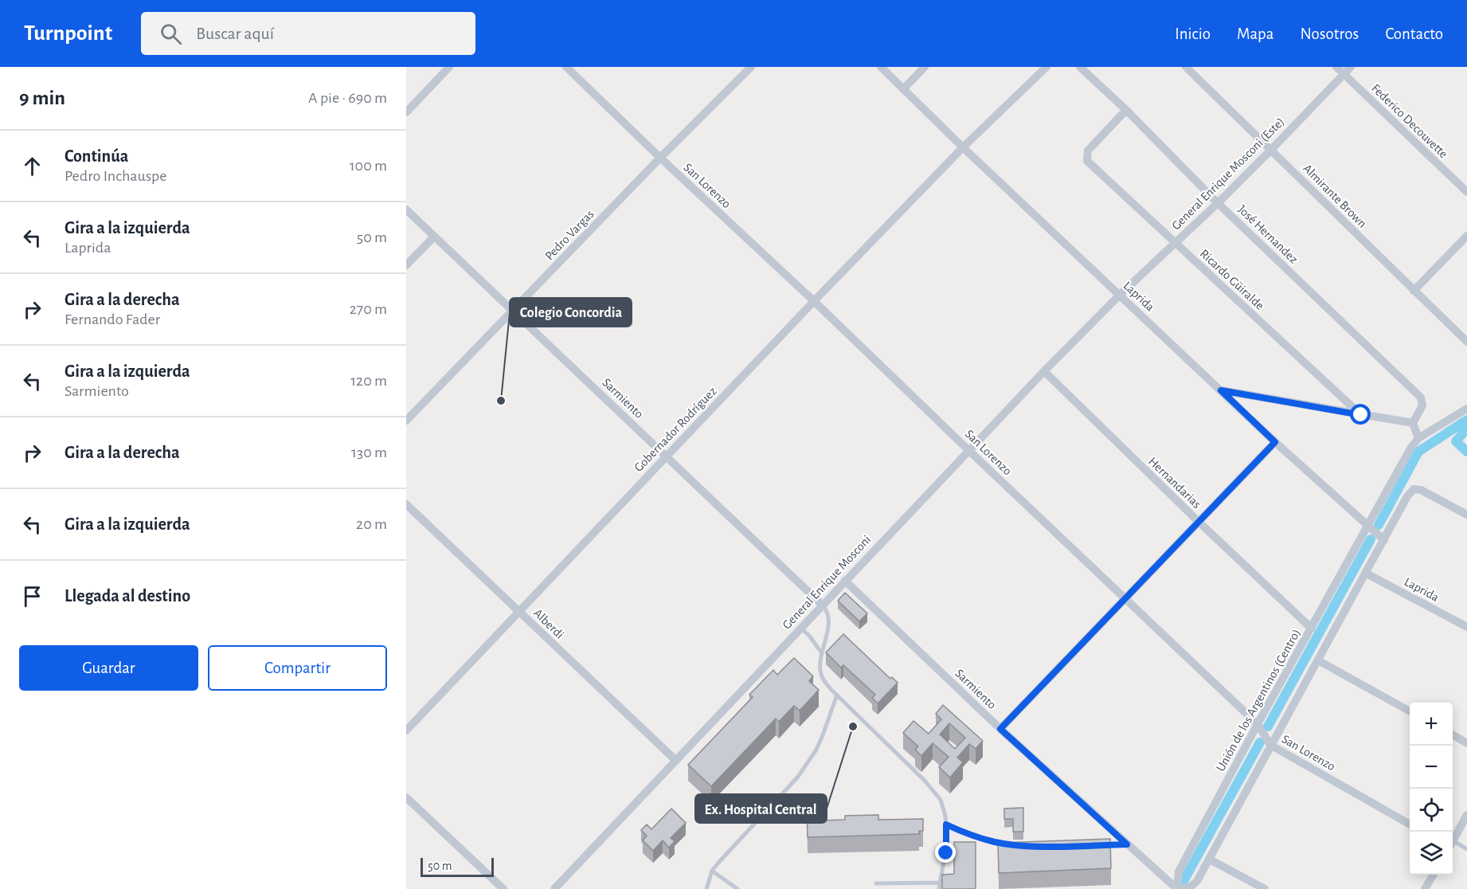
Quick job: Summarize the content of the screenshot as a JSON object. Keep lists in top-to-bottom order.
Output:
{
  "streets": {
    "street": [
      "Federico Decouvette",
      "General Enrique Mosconi (Este)",
      "San Lorenzo",
      "Almirante Brown",
      "José Hernandez",
      "Pedro Vargas",
      "Ricardo Güiralde",
      "Laprida",
      "Sarmiento",
      "Gobernador Rodríguez",
      "Hernandarias",
      "General Enrique Mosconi",
      "Alberdi",
      "Unión de los Argentinos (Centro)"
    ]
  },
  "crossings": [
    ["Federico Decouvette", "General Enrique Mosconi (Este)"],
    ["General Enrique Mosconi (Este)", "Almirante Brown"],
    ["General Enrique Mosconi (Este)", "José Hernandez"],
    ["General Enrique Mosconi (Este)", "Ricardo Güiralde"],
    ["General Enrique Mosconi (Este)", "Laprida"],
    ["General Enrique Mosconi (Este)", "General Enrique Mosconi"],
    ["San Lorenzo", "Pedro Vargas"],
    ["San Lorenzo", "Gobernador Rodríguez"],
    ["San Lorenzo", "General Enrique Mosconi"],
    ["San Lorenzo", "Unión de los Argentinos (Centro)"],
    ["José Hernandez", "Ricardo Güiralde"],
    ["Pedro Vargas", "Sarmiento"],
    ["Laprida", "Gobernador Rodríguez"],
    ["Laprida", "General Enrique Mosconi"],
    ["Laprida", "Unión de los Argentinos (Centro)"],
    ["Sarmiento", "Gobernador Rodríguez"],
    ["Sarmiento", "General Enrique Mosconi"],
    ["Sarmiento", "Unión de los Argentinos (Centro)"],
    ["Gobernador Rodríguez", "Alberdi"],
    ["Hernandarias", "General Enrique Mosconi"],
    ["Hernandarias", "Unión de los Argentinos (Centro)"],
    ["General Enrique Mosconi", "Alberdi"]
  ],
  "places": ["Colegio Concordia", "Ex. Hospital Central"],
  "scale_bar": "50 m",
  "page": {
    "header": "Turnpoint",
    "search": "Buscar aquí",
    "nav": [
      "Inicio",
      "Mapa",
      "Nosotros",
      "Contacto"
    ],
    "heading": ["9 min", "A pie · 690 m"],
    "list": [
      ["Continúa", "Pedro Inchauspe", "100 m"],
      ["Gira a la izquierda", "Laprida", "50 m"],
      ["Gira a la derecha", "Fernando Fader", "270 m"],
      ["Gira a la izquierda", "Sarmiento", "120 m"],
      ["Gira a la derecha", "130 m"],
      ["Gira a la izquierda", "20 m"],
      "Llegada al destino"
    ],
    "buttons": ["Guardar", "Compartir"],
    "map_buttons": ["+", "−"],
    "scale": "50 m"
  }
}
